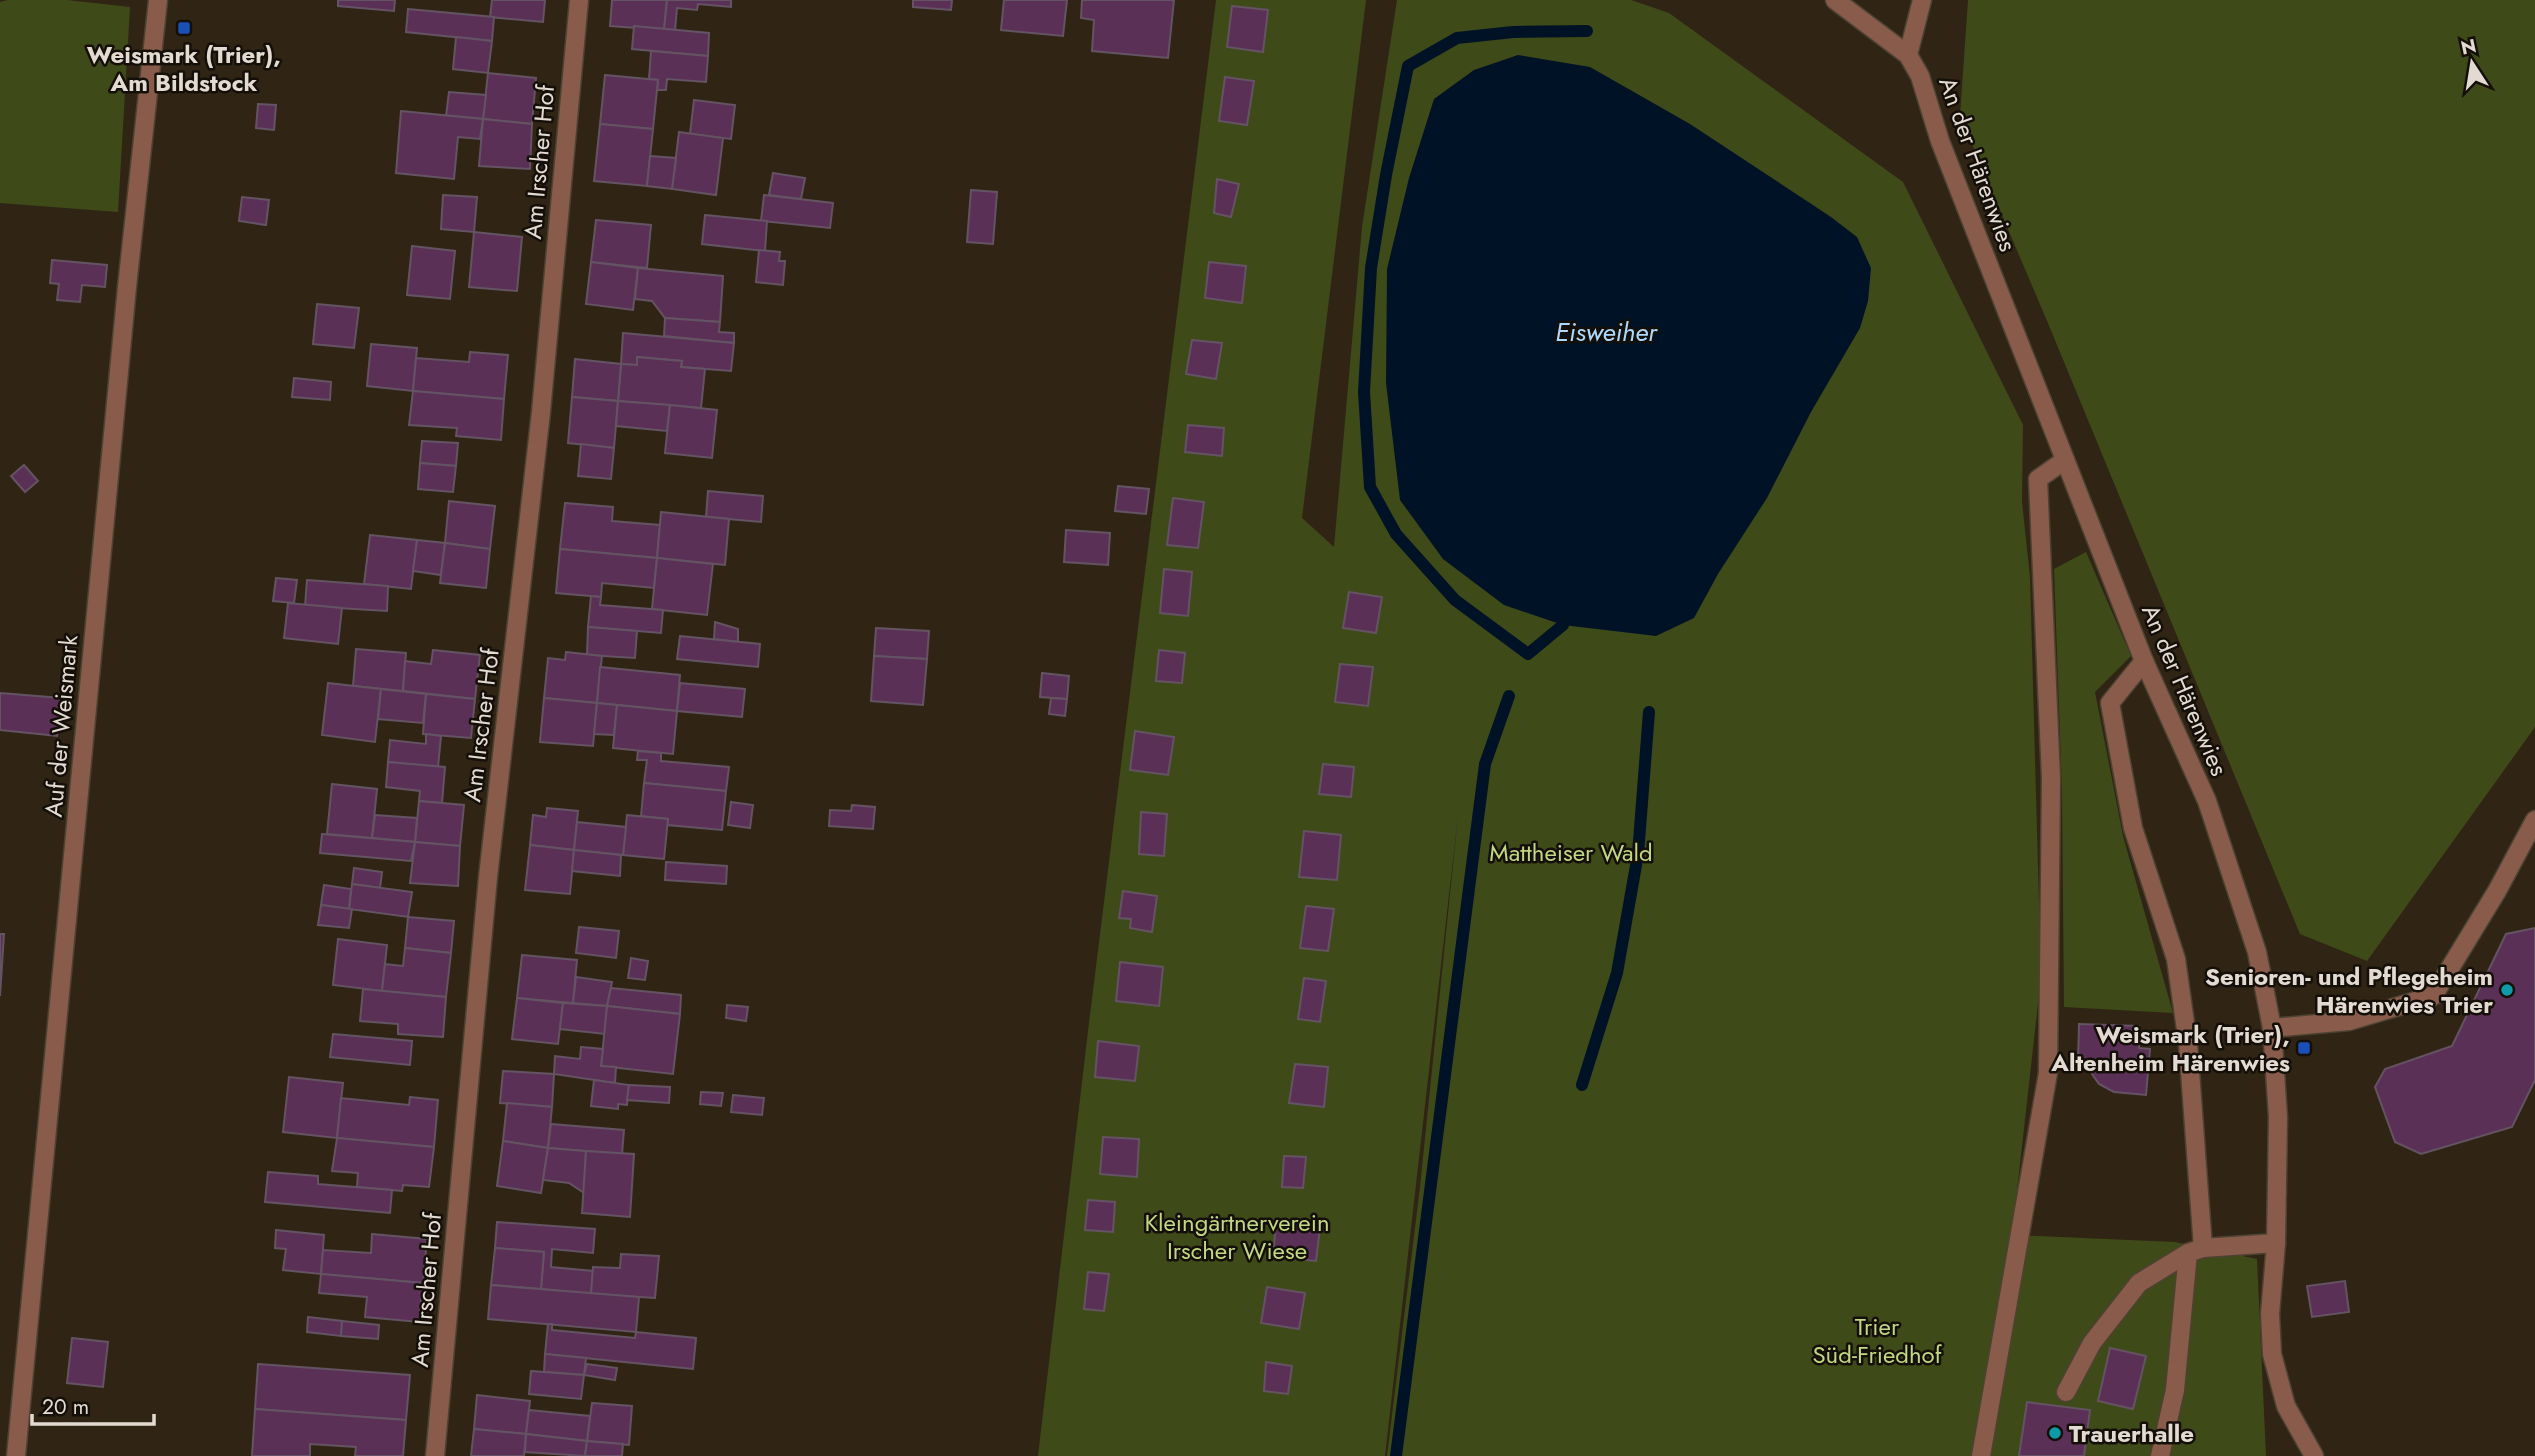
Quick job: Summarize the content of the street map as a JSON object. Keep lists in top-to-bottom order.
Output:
{
  "streets": {
    "street": ["Am Irscher Hof", "An der Härenwies", "Auf der Weismark"]
  },
  "water": ["Eisweiher"],
  "parks": ["Mattheiser Wald", "Kleingärtnerverein Irscher Wiese", "Trier Süd-Friedhof"],
  "places": {
    "transit": ["Weismark (Trier), Am Bildstock", "Weismark (Trier), Altenheim Härenwies"],
    "other": ["Senioren- und Pflegeheim Härenwies Trier", "Trauerhalle"]
  },
  "scale_bar": "20 m",
  "north": "top"
}
